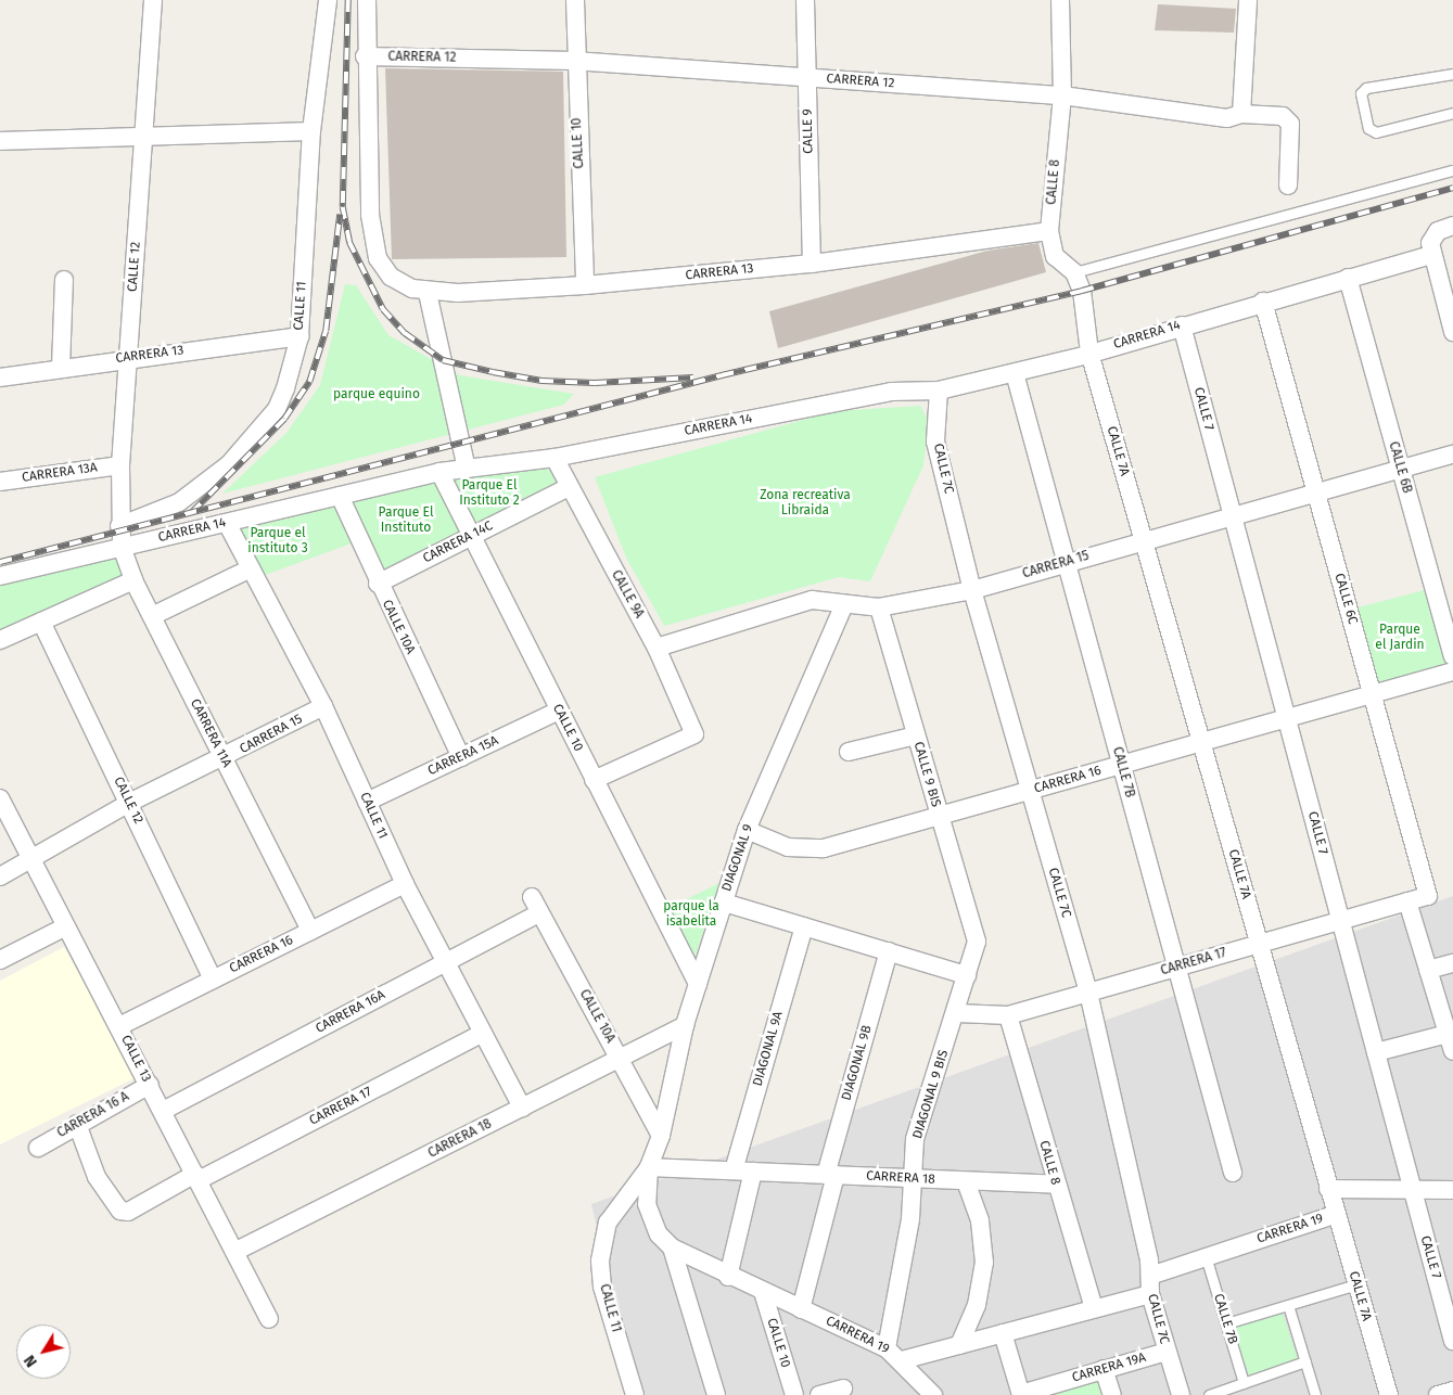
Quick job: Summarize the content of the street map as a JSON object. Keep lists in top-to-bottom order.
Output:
{
  "streets": {
    "street": [
      "CARRERA 12",
      "CALLE 9",
      "CALLE 10",
      "CALLE 8",
      "CALLE 12",
      "CARRERA 13",
      "CALLE 11",
      "CARRERA 14",
      "CALLE 7",
      "CALLE 7A",
      "CALLE 6B",
      "CALLE 7C",
      "CARRERA 13A",
      "CARRERA 14C",
      "CARRERA 15",
      "CALLE 9A",
      "CALLE 6C",
      "CALLE 10A",
      "CARRERA 11A",
      "CARRERA 15A",
      "CALLE 7B",
      "CALLE 9 BIS",
      "CARRERA 16",
      "DIAGONAL 9",
      "CARRERA 17",
      "CARRERA 16A",
      "DIAGONAL 9A",
      "CALLE 13",
      "DIAGONAL 9B",
      "DIAGONAL 9 BIS",
      "CARRERA 16 A",
      "CARRERA 18",
      "CARRERA 19",
      "CARRERA 19A"
    ]
  },
  "crossings": [
    ["CARRERA 12", "CALLE 9"],
    ["CARRERA 12", "CALLE 10"],
    ["CARRERA 12", "CALLE 8"],
    ["CARRERA 12", "CARRERA 13"],
    ["CALLE 9", "CARRERA 13"],
    ["CALLE 10", "CARRERA 13"],
    ["CALLE 10", "CARRERA 14"],
    ["CALLE 10", "CARRERA 14C"],
    ["CALLE 10", "CALLE 9A"],
    ["CALLE 10", "CARRERA 15A"],
    ["CALLE 10", "DIAGONAL 9"],
    ["CALLE 10", "CARRERA 19"],
    ["CALLE 8", "CARRERA 13"],
    ["CALLE 8", "CARRERA 14"],
    ["CALLE 8", "CALLE 7A"],
    ["CALLE 8", "CARRERA 17"],
    ["CALLE 8", "CARRERA 18"],
    ["CALLE 8", "CARRERA 19"],
    ["CALLE 12", "CARRERA 13"],
    ["CALLE 12", "CALLE 11"],
    ["CALLE 12", "CARRERA 14"],
    ["CALLE 12", "CARRERA 13A"],
    ["CALLE 12", "CARRERA 15"],
    ["CALLE 12", "CARRERA 11A"],
    ["CALLE 12", "CARRERA 16"],
    ["CARRERA 13", "CALLE 11"],
    ["CALLE 11", "CARRERA 14"],
    ["CALLE 11", "CARRERA 15"],
    ["CALLE 11", "CARRERA 11A"],
    ["CALLE 11", "CARRERA 15A"],
    ["CALLE 11", "CARRERA 16"],
    ["CALLE 11", "DIAGONAL 9"],
    ["CALLE 11", "CARRERA 17"],
    ["CALLE 11", "CARRERA 16A"],
    ["CALLE 11", "CARRERA 18"],
    ["CARRERA 14", "CALLE 7"],
    ["CARRERA 14", "CALLE 7A"],
    ["CARRERA 14", "CALLE 6B"],
    ["CARRERA 14", "CALLE 7C"],
    ["CARRERA 14", "CALLE 9A"],
    ["CARRERA 14", "CALLE 6C"],
    ["CARRERA 14", "CALLE 10A"],
    ["CARRERA 14", "CARRERA 11A"],
    ["CARRERA 14", "CALLE 7B"],
    ["CALLE 7", "CARRERA 15"],
    ["CALLE 7", "CARRERA 16"],
    ["CALLE 7", "CARRERA 17"],
    ["CALLE 7A", "CARRERA 15"],
    ["CALLE 7A", "CARRERA 16"],
    ["CALLE 7A", "CARRERA 17"],
    ["CALLE 7A", "CARRERA 19"],
    ["CALLE 6B", "CARRERA 15"],
    ["CALLE 7C", "CARRERA 15"],
    ["CALLE 7C", "CARRERA 16"],
    ["CALLE 7C", "CARRERA 17"],
    ["CALLE 7C", "CARRERA 19"],
    ["CALLE 7C", "CARRERA 19A"],
    ["CARRERA 14C", "CALLE 9A"],
    ["CARRERA 14C", "CALLE 10A"],
    ["CARRERA 15", "CALLE 9A"],
    ["CARRERA 15", "CALLE 6C"],
    ["CARRERA 15", "CARRERA 11A"],
    ["CARRERA 15", "CALLE 7B"],
    ["CARRERA 15", "CALLE 9 BIS"],
    ["CARRERA 15", "DIAGONAL 9"],
    ["CARRERA 15", "CALLE 13"],
    ["CALLE 6C", "CARRERA 16"],
    ["CALLE 6C", "CARRERA 17"],
    ["CALLE 10A", "CARRERA 15A"],
    ["CALLE 10A", "DIAGONAL 9"],
    ["CALLE 10A", "CARRERA 16A"],
    ["CALLE 10A", "CARRERA 18"],
    ["CARRERA 11A", "CARRERA 16"],
    ["CALLE 7B", "CARRERA 16"],
    ["CALLE 7B", "CARRERA 17"],
    ["CALLE 7B", "CARRERA 19"],
    ["CALLE 9 BIS", "CARRERA 16"],
    ["CALLE 9 BIS", "DIAGONAL 9 BIS"],
    ["CARRERA 16", "DIAGONAL 9"],
    ["CARRERA 16", "CALLE 13"],
    ["DIAGONAL 9", "CARRERA 18"],
    ["DIAGONAL 9", "CARRERA 19"],
    ["CARRERA 17", "CALLE 13"],
    ["CARRERA 17", "DIAGONAL 9 BIS"],
    ["CARRERA 17", "CARRERA 16 A"],
    ["CARRERA 16A", "CALLE 13"],
    ["DIAGONAL 9A", "CARRERA 18"],
    ["CALLE 13", "CARRERA 16 A"],
    ["CALLE 13", "CARRERA 18"],
    ["DIAGONAL 9B", "CARRERA 18"],
    ["DIAGONAL 9B", "CARRERA 19"],
    ["DIAGONAL 9 BIS", "CARRERA 18"],
    ["DIAGONAL 9 BIS", "CARRERA 19"]
  ],
  "parks": [
    "parque equino",
    "Parque El Instituto 2",
    "Zona recreativa Libraida",
    "Parque El Instituto",
    "Parque el instituto 3",
    "Parque el Jardin",
    "parque la isabelita"
  ],
  "north": "bottom left"
}
